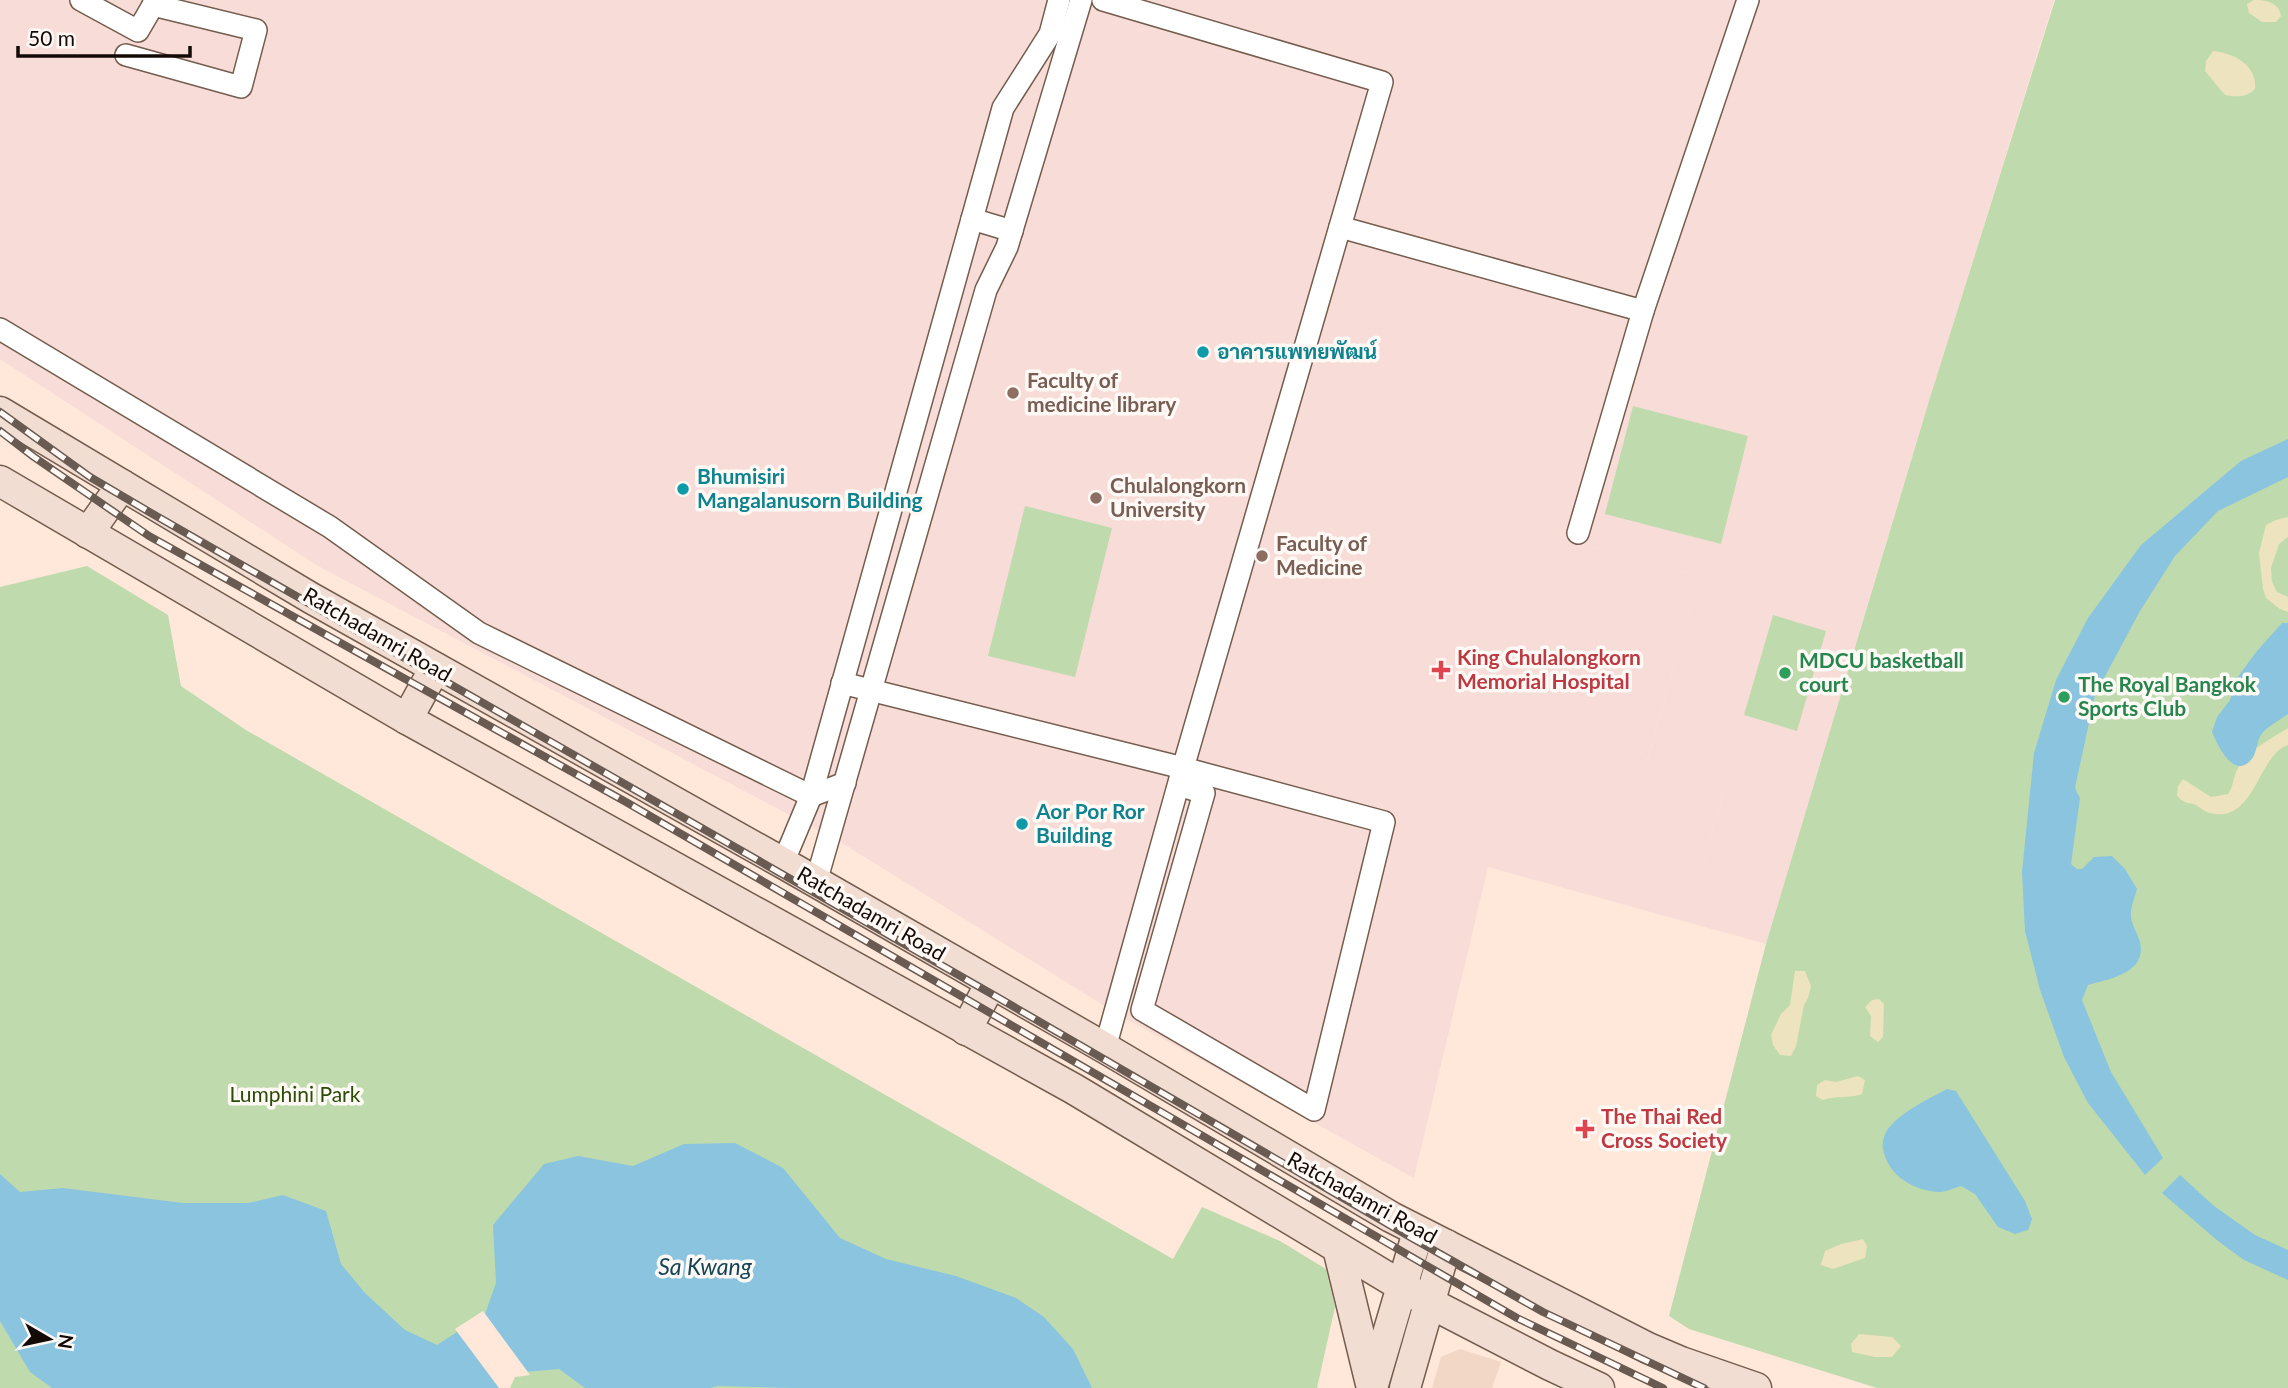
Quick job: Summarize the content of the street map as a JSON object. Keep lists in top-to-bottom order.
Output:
{
  "streets": {
    "main road": ["Ratchadamri Road"]
  },
  "water": ["Sa Kwang"],
  "parks": ["Lumphini Park"],
  "places": {
    "other": [
      "อาคารแพทยพัฒน์",
      "Faculty of medicine library",
      "Bhumisiri Mangalanusorn Building",
      "Chulalongkorn University",
      "Faculty of Medicine",
      "MDCU basketball court",
      "The Royal Bangkok Sports Club",
      "Aor Por Ror Building"
    ],
    "health": ["King Chulalongkorn Memorial Hospital", "The Thai Red Cross Society"]
  },
  "scale_bar": "50 m",
  "north": "right"
}
